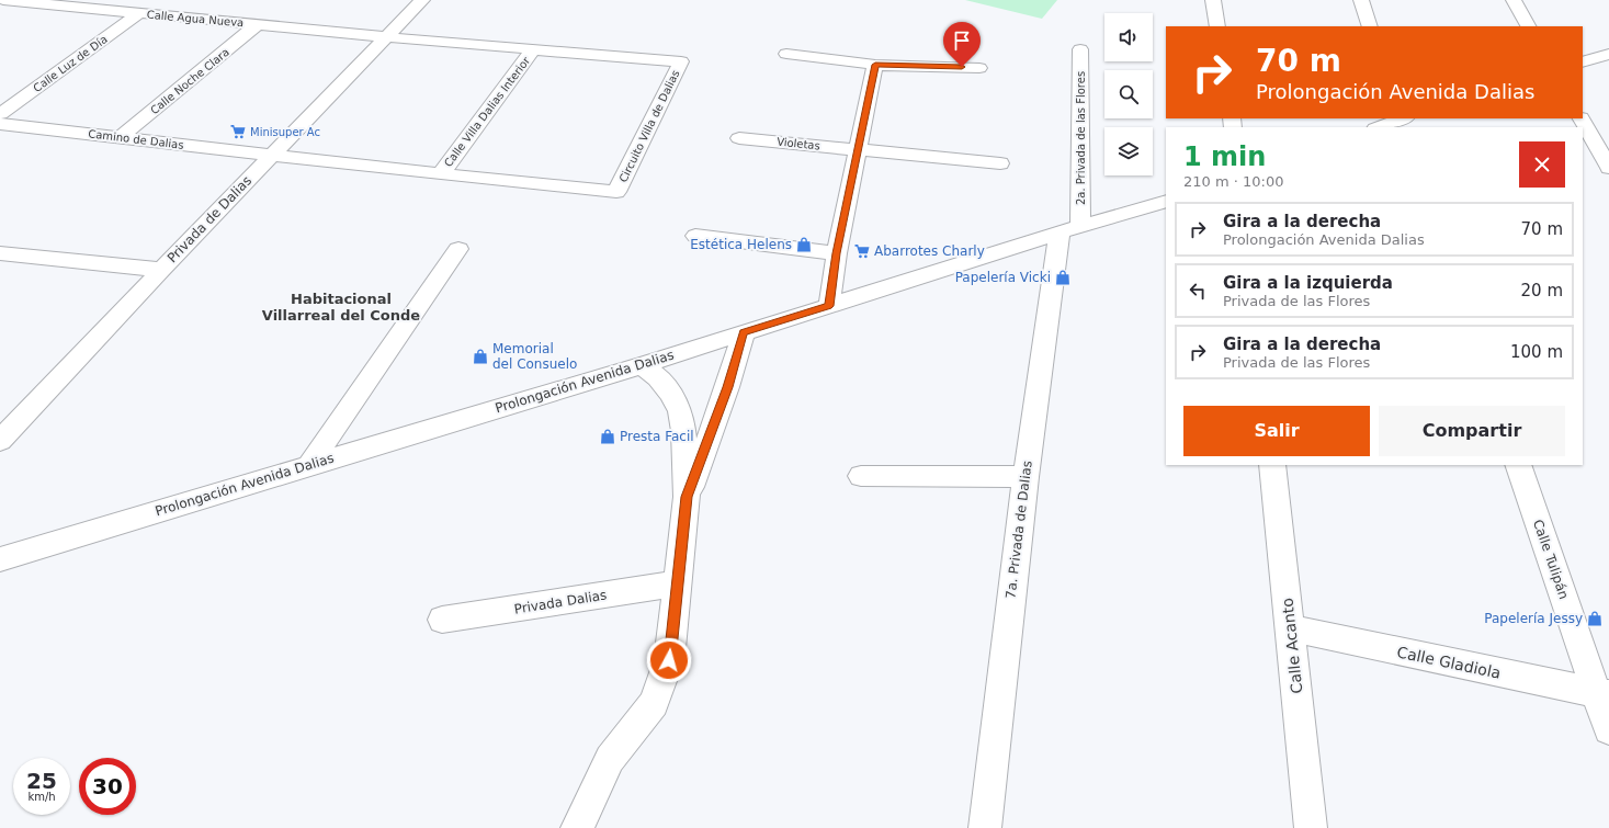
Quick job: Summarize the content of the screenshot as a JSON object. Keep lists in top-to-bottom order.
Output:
{
  "streets": {
    "street": [
      "Calle Agua Nueva",
      "Calle Luz de Día",
      "Calle Noche Clara",
      "Calle Villa Dalias Interior",
      "Circuito Villa de Dalias",
      "2a. Privada de las Flores",
      "Camino de Dalias",
      "Violetas",
      "Privada de Dalias",
      "Prolongación Avenida Dalias",
      "7a. Privada de Dalias",
      "Calle Tulipán",
      "Privada Dalias",
      "Calle Acanto",
      "Calle Gladiola"
    ]
  },
  "crossings": [
    ["Calle Agua Nueva", "Calle Luz de Día"],
    ["Calle Agua Nueva", "Calle Noche Clara"],
    ["Calle Agua Nueva", "Circuito Villa de Dalias"],
    ["Calle Agua Nueva", "Privada de Dalias"],
    ["Calle Noche Clara", "Camino de Dalias"],
    ["Calle Villa Dalias Interior", "Circuito Villa de Dalias"],
    ["Circuito Villa de Dalias", "Camino de Dalias"],
    ["Circuito Villa de Dalias", "Privada de Dalias"],
    ["2a. Privada de las Flores", "Prolongación Avenida Dalias"],
    ["2a. Privada de las Flores", "7a. Privada de Dalias"],
    ["Camino de Dalias", "Privada de Dalias"],
    ["Prolongación Avenida Dalias", "7a. Privada de Dalias"],
    ["Calle Tulipán", "Calle Gladiola"],
    ["Calle Acanto", "Calle Gladiola"]
  ],
  "districts": ["Habitacional Villarreal del Conde"],
  "places": {
    "supermarket": ["Minisuper Ac", "Abarrotes Charly"],
    "shop": [
      "Estética Helens",
      "Papelería Vicki",
      "Memorial del Consuelo",
      "Presta Facil",
      "Papelería Jessy"
    ]
  },
  "page": {
    "turn": ["70 m", "Prolongación Avenida Dalias"],
    "heading": ["1 min", "210 m · 10:00"],
    "list": [
      {
        "name": "Gira a la derecha",
        "note": "Prolongación Avenida Dalias",
        "value": "70 m"
      },
      {
        "name": "Gira a la izquierda",
        "note": "Privada de las Flores",
        "value": "20 m"
      },
      {
        "name": "Gira a la derecha",
        "note": "Privada de las Flores",
        "value": "100 m"
      }
    ],
    "buttons": ["Salir", "Compartir"],
    "speed": "25 km/h",
    "limit": "30"
  }
}
